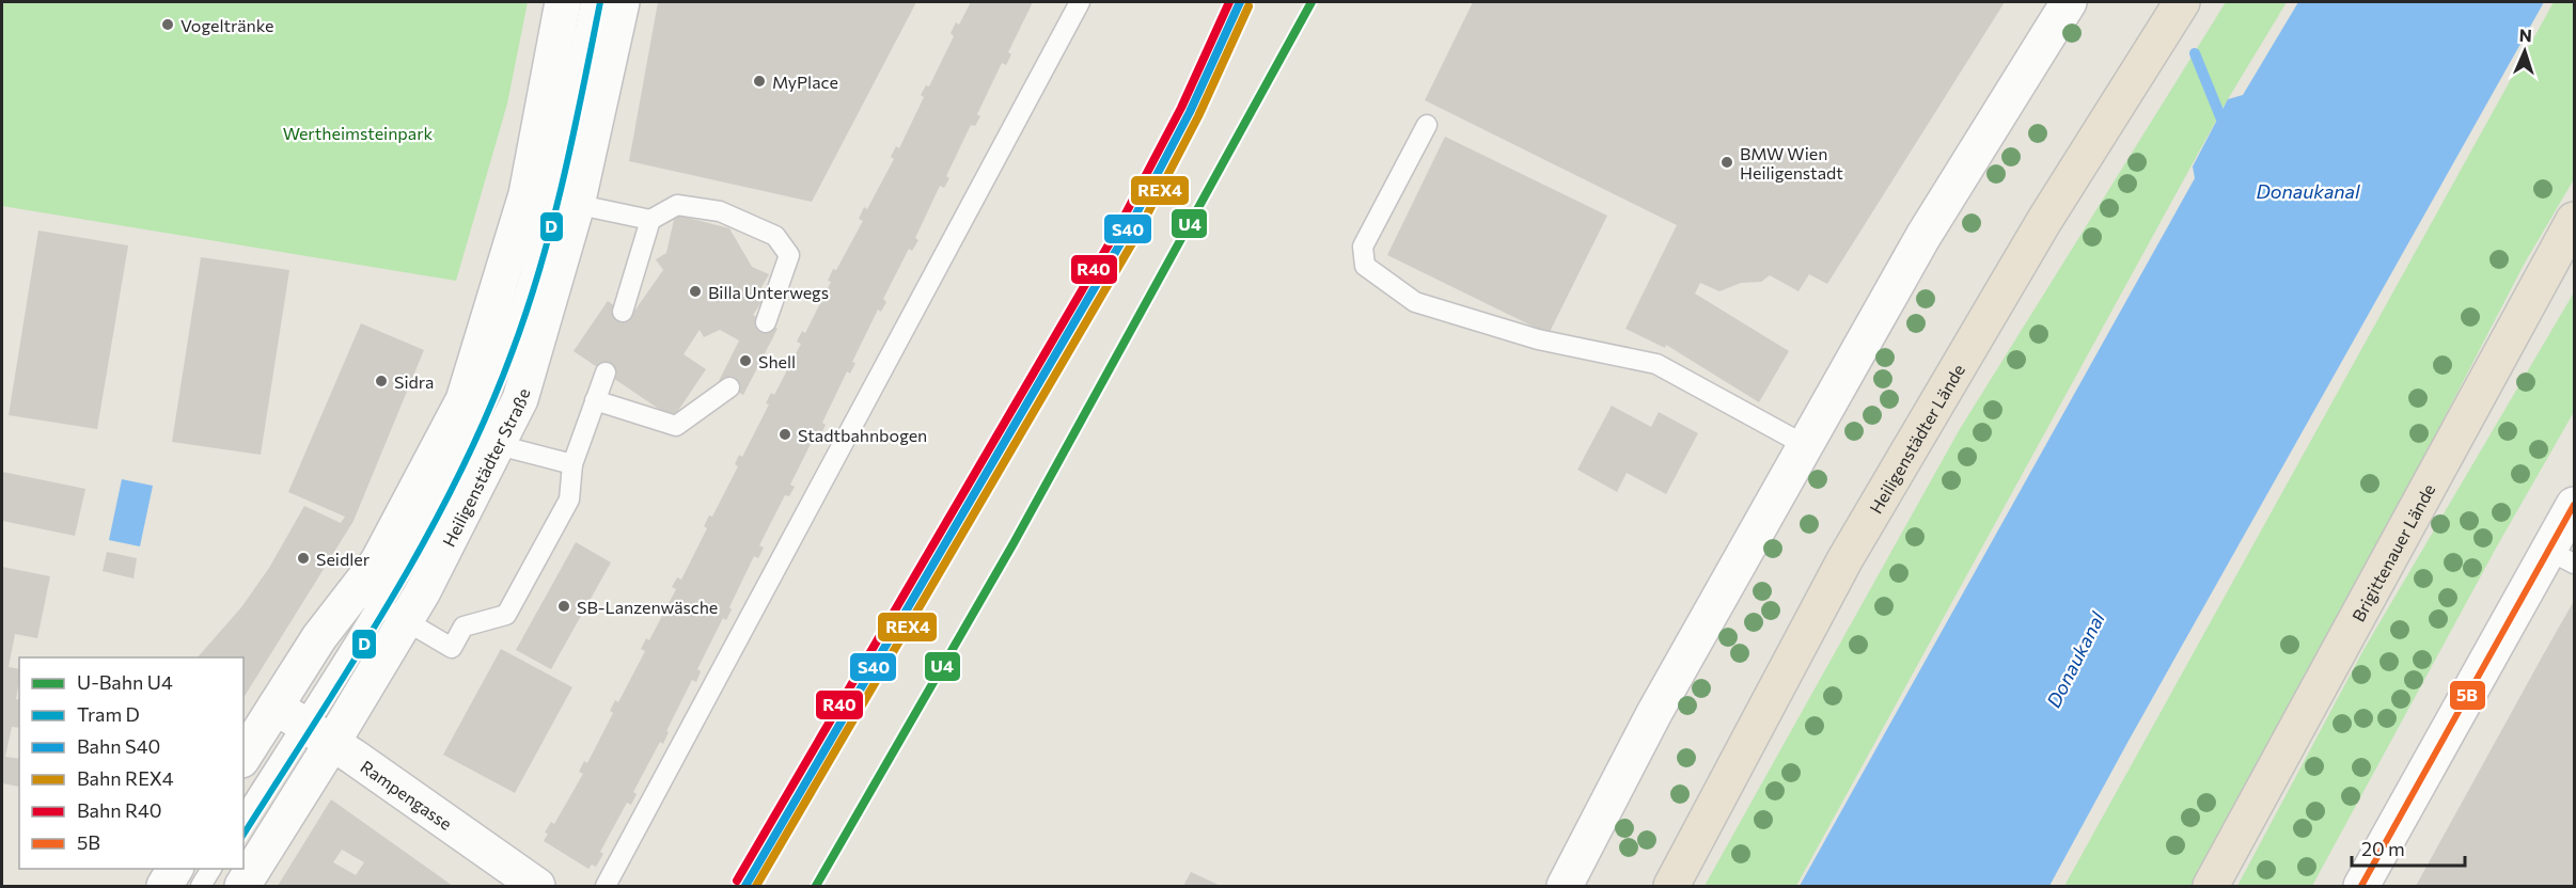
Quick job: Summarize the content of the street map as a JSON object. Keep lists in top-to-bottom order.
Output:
{
  "streets": {
    "highway": ["Heiligenstädter Lände", "Brigittenauer Lände"],
    "main road": ["Heiligenstädter Straße", "Rampengasse"]
  },
  "crossings": [
    ["Heiligenstädter Straße", "Rampengasse"]
  ],
  "water": ["Donaukanal"],
  "parks": ["Wertheimsteinpark"],
  "places": [
    "Vogeltränke",
    "MyPlace",
    "BMW Wien Heiligenstadt",
    "Billa Unterwegs",
    "Shell",
    "Sidra",
    "Stadtbahnbogen",
    "Seidler",
    "SB-Lanzenwäsche"
  ],
  "lines": [
    "metro line U4",
    "tram line D",
    "rail line S40",
    "rail line R40",
    "rail line REX4",
    "transit line 5B"
  ],
  "legend": [
    "U-Bahn U4",
    "Tram D",
    "Bahn S40",
    "Bahn REX4",
    "Bahn R40",
    "5B"
  ],
  "scale_bar": "20 m",
  "north": "top"
}
